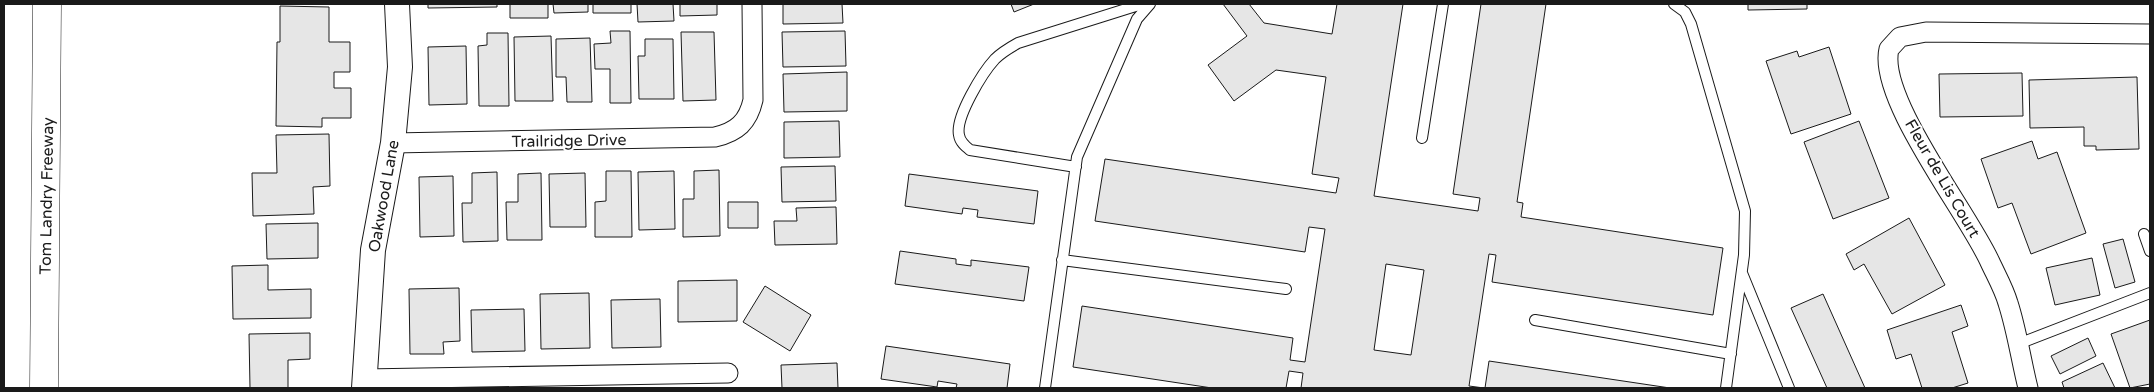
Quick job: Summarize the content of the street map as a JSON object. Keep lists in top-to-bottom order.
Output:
{
  "streets": {
    "highway": ["Tom Landry Freeway"],
    "street": ["Trailridge Drive", "Fleur de Lis Court", "Oakwood Lane"]
  },
  "crossings": [
    ["Trailridge Drive", "Oakwood Lane"]
  ]
}
